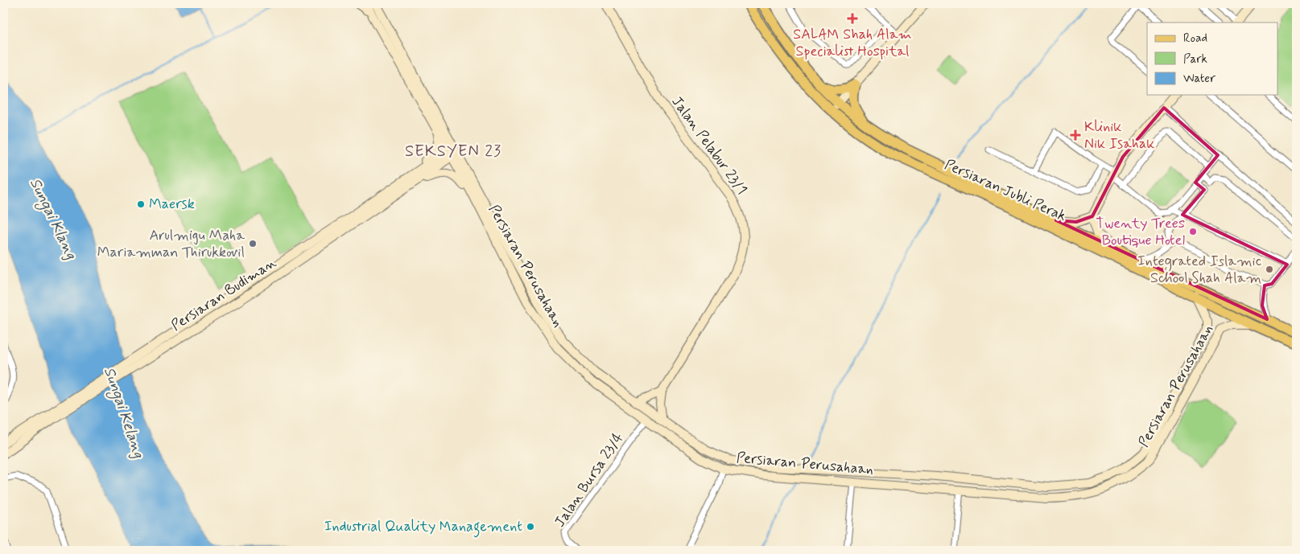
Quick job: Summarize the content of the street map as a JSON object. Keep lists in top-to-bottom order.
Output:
{
  "streets": {
    "main road": [
      "Jalan Pelabur 23/1",
      "Persiaran Jubli Perak",
      "Persiaran Perusahaan",
      "Persiaran Budiman"
    ],
    "street": ["Jalan Bursa 23/4"]
  },
  "crossings": [
    ["Jalan Pelabur 23/1", "Persiaran Perusahaan"],
    ["Persiaran Jubli Perak", "Persiaran Perusahaan"],
    ["Persiaran Perusahaan", "Persiaran Budiman"],
    ["Persiaran Perusahaan", "Jalan Bursa 23/4"]
  ],
  "districts": ["SEKSYEN 23"],
  "water": ["Sungai Klang", "Sungai Kelang"],
  "places": {
    "health": ["SALAM Shah Alam Specialist Hospital", "Klinik Nik Isahak"],
    "other": [
      "Maersk",
      "Twenty Trees Boutique Hotel",
      "Arulmigu Maha Mariamman Thirukkovil",
      "Integrated Islamic School Shah Alam",
      "Industrial Quality Management"
    ]
  },
  "legend": ["Road", "Park", "Water"]
}
